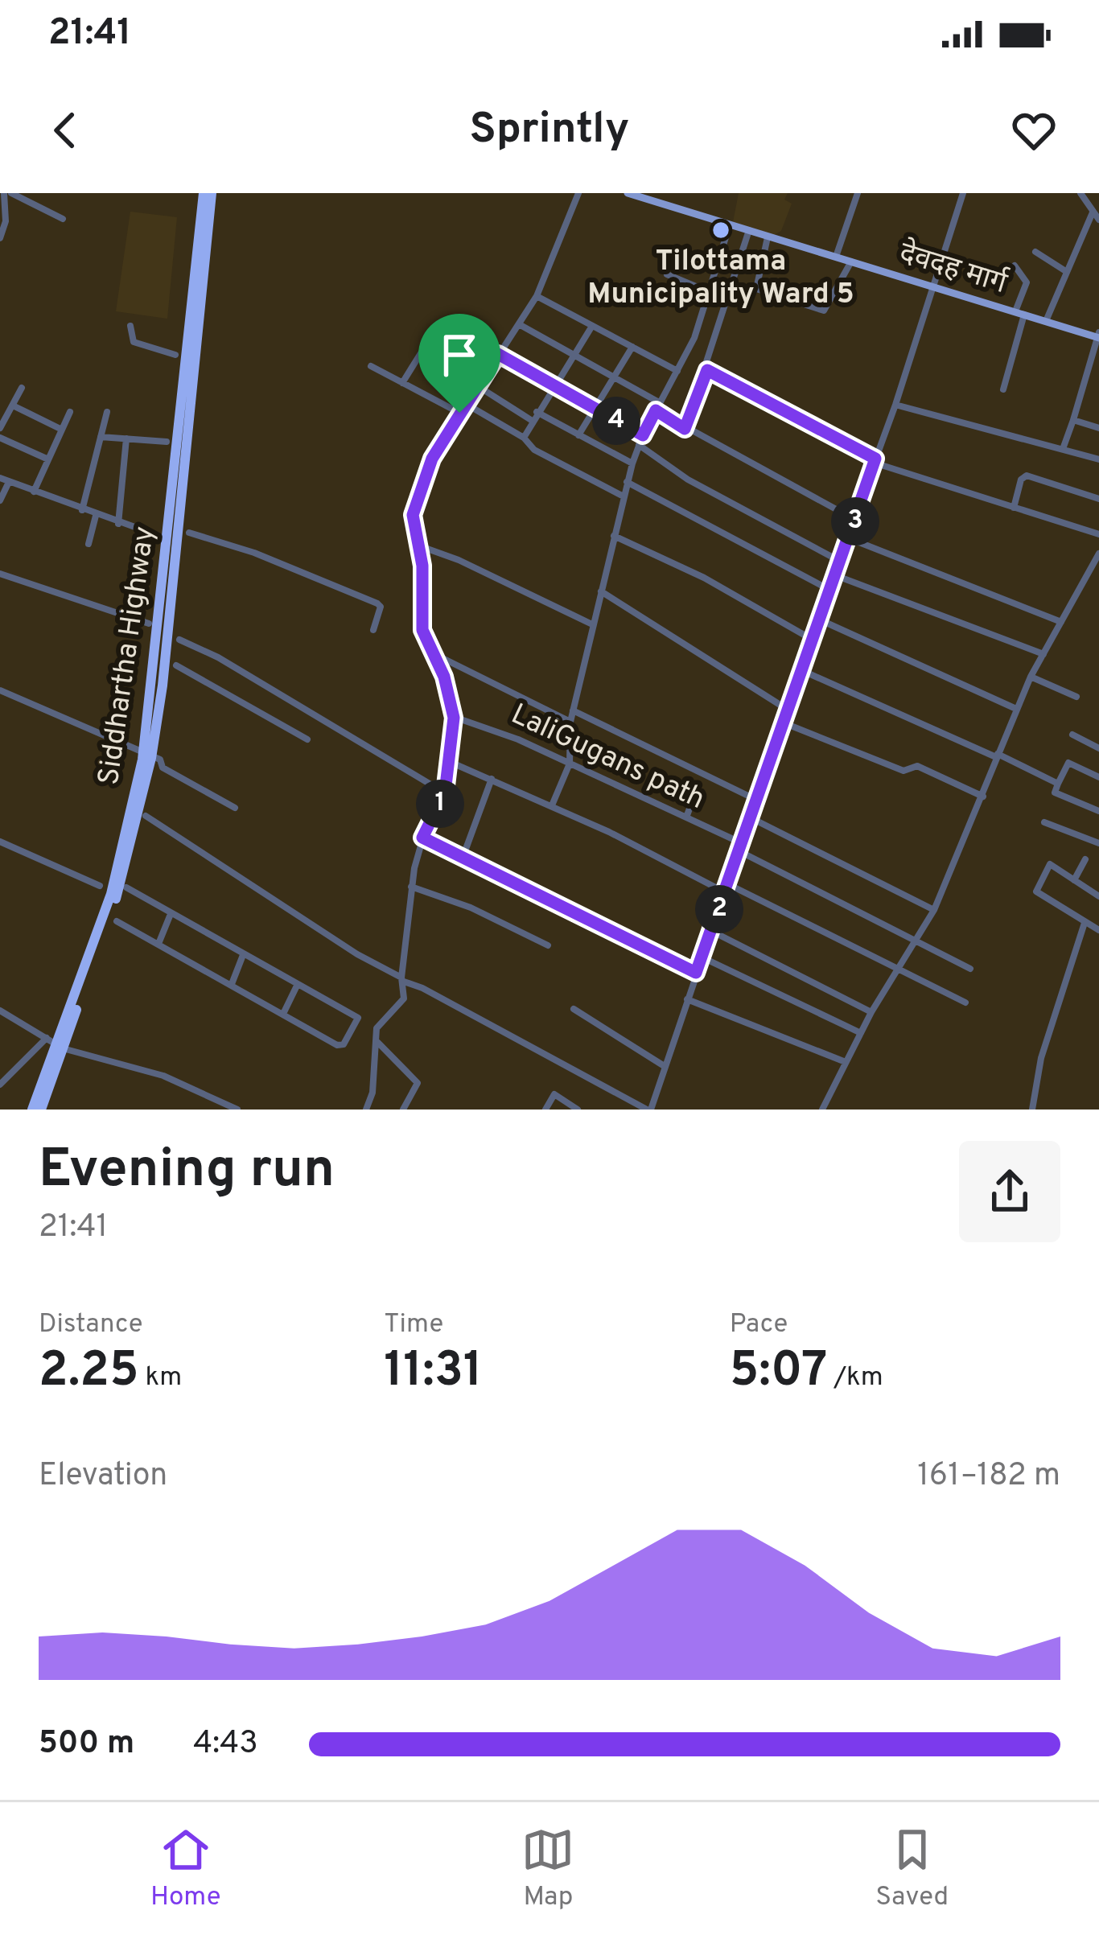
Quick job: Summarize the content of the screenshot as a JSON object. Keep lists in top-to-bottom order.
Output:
{
  "streets": {
    "highway": ["Siddhartha Highway"],
    "main road": ["देवदह मार्ग"],
    "street": ["LaliGugans path"]
  },
  "places": ["Tilottama Municipality Ward 5"],
  "page": {
    "status": "21:41",
    "header": "Sprintly",
    "pins": [
      "4",
      "3",
      "1",
      "2"
    ],
    "heading": ["Evening run", "21:41"],
    "stats": [
      ["Distance", "2.25 km"],
      ["Time", "11:31"],
      ["Pace", "5:07 /km"]
    ],
    "chart": ["Elevation", "161–182 m"],
    "list": [
      {
        "name": "500 m",
        "note": "4:43"
      }
    ],
    "tabs": ["Home", "Map", "Saved"]
  }
}
